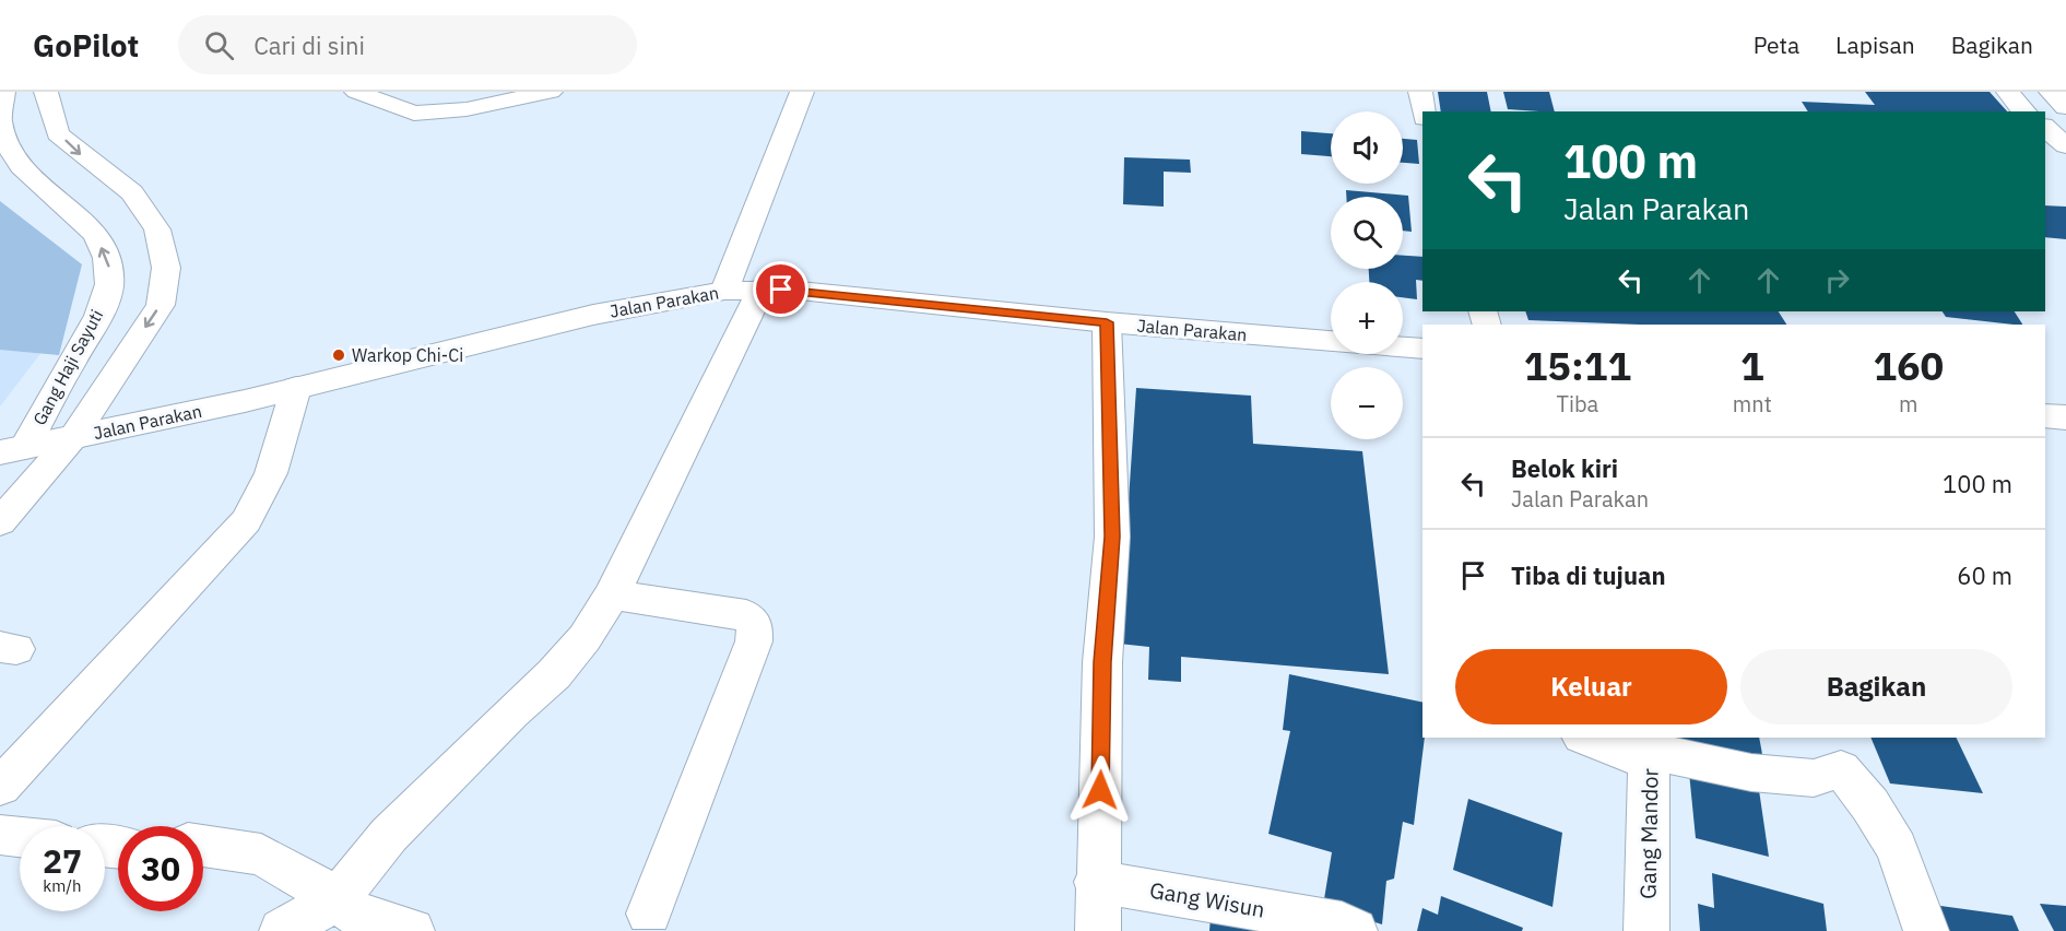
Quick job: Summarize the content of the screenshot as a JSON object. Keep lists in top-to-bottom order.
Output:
{
  "streets": {
    "street": [
      "Jalan Parakan",
      "Gang Haji Sayuti",
      "Gang Mandor",
      "Gang Wisun"
    ]
  },
  "crossings": [
    ["Jalan Parakan", "Gang Haji Sayuti"]
  ],
  "places": ["Warkop Chi-Ci"],
  "page": {
    "header": "GoPilot",
    "search": "Cari di sini",
    "nav": ["Peta", "Lapisan", "Bagikan"],
    "map_buttons": ["+", "−"],
    "turn": ["100 m", "Jalan Parakan"],
    "eta": [
      "15:11",
      "Tiba",
      "1",
      "mnt",
      "160",
      "m"
    ],
    "list": [
      {
        "name": "Belok kiri",
        "note": "Jalan Parakan",
        "value": "100 m"
      },
      {
        "name": "Tiba di tujuan",
        "value": "60 m"
      }
    ],
    "buttons": ["Keluar", "Bagikan"],
    "speed": "27 km/h",
    "limit": "30"
  }
}
